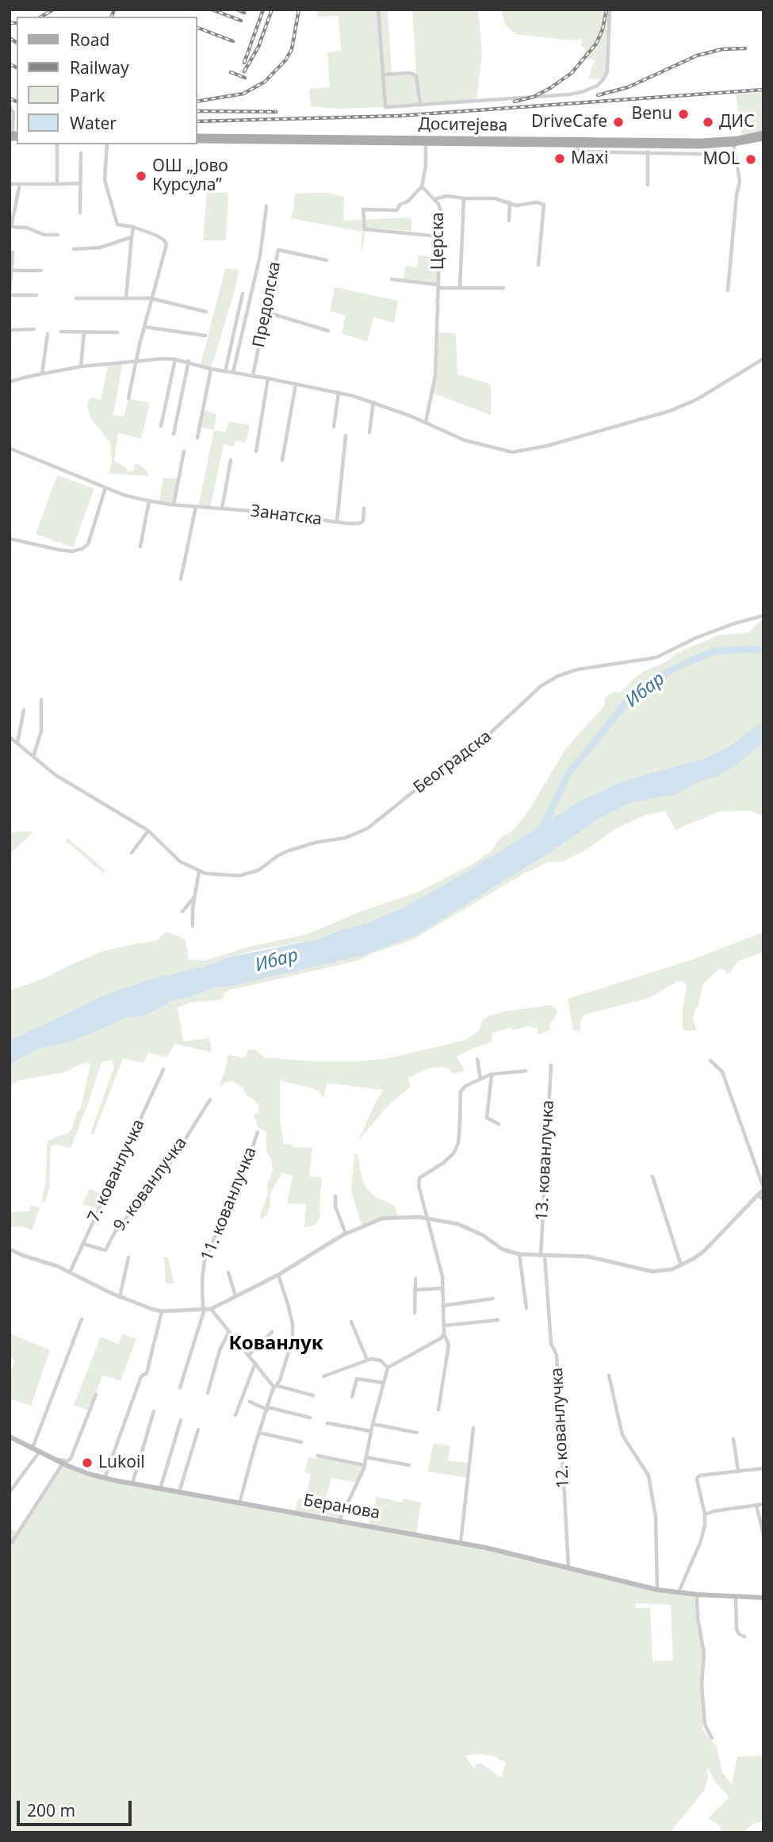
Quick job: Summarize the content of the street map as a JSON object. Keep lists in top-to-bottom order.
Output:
{
  "streets": {
    "main road": ["Доситејева", "Беранова"],
    "street": [
      "Церска",
      "Предолска",
      "Занатска",
      "Београдска",
      "13. кованлучка",
      "7. кованлучка",
      "9. кованлучка",
      "11. кованлучка",
      "12. кованлучка"
    ]
  },
  "crossings": [
    ["13. кованлучка", "12. кованлучка"],
    ["7. кованлучка", "9. кованлучка"],
    ["12. кованлучка", "Беранова"]
  ],
  "districts": ["Кованлук"],
  "water": ["Ибар"],
  "places": [
    "Benu",
    "DriveCafe",
    "ДИС",
    "Maxi",
    "MOL",
    "ОШ „Јово Курсула”",
    "Lukoil"
  ],
  "legend": [
    "Road",
    "Railway",
    "Park",
    "Water"
  ],
  "scale_bar": "200 m"
}
